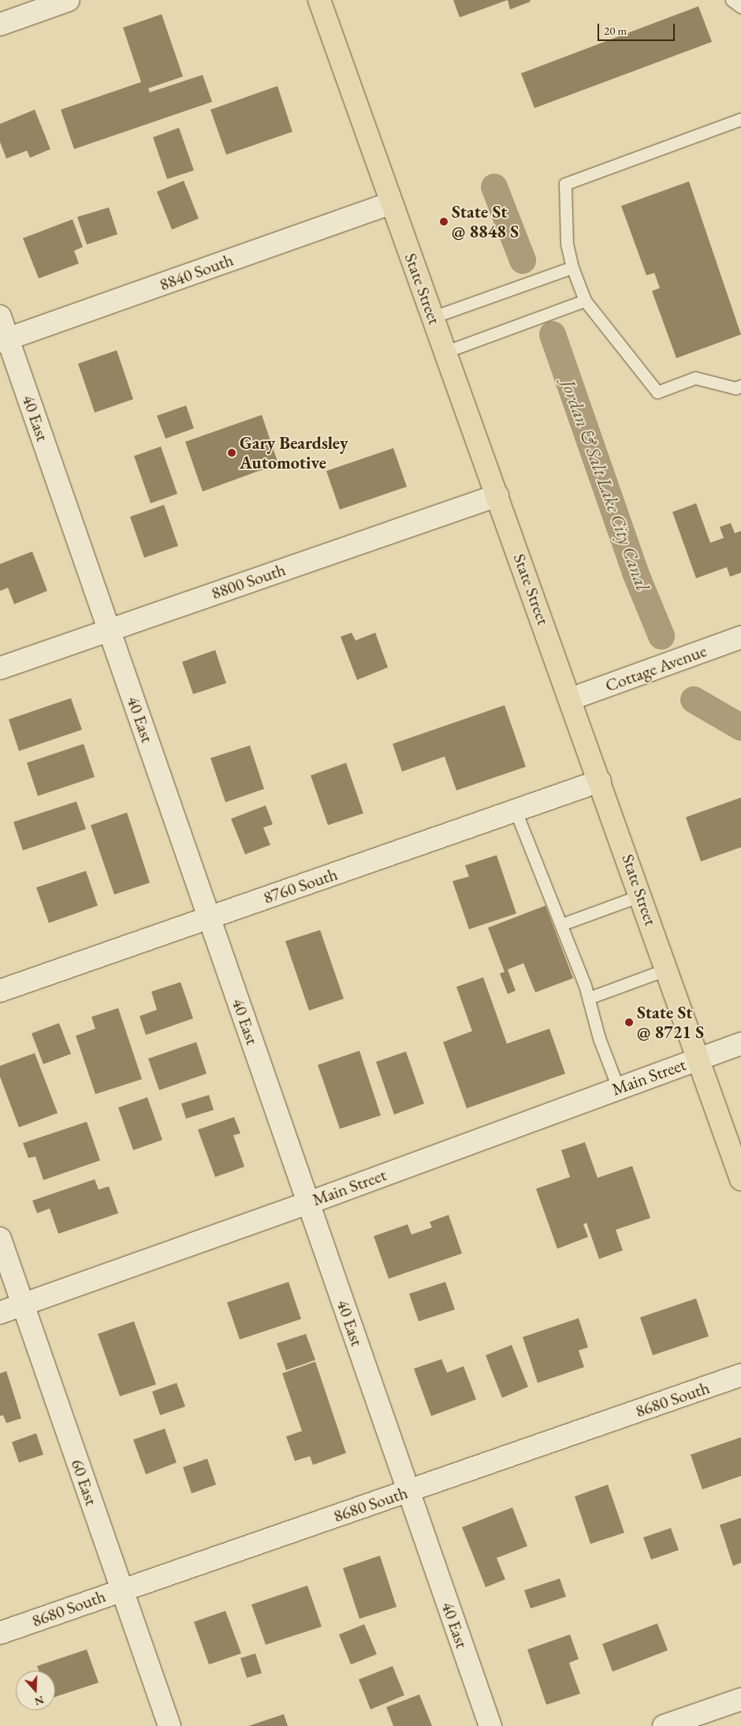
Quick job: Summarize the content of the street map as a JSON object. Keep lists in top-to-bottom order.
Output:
{
  "streets": {
    "main road": ["State Street"],
    "street": [
      "8840 South",
      "40 East",
      "8800 South",
      "Cottage Avenue",
      "8760 South",
      "Main Street",
      "8680 South",
      "60 East"
    ]
  },
  "crossings": [
    ["8840 South", "State Street"],
    ["8840 South", "40 East"],
    ["State Street", "8800 South"],
    ["State Street", "Cottage Avenue"],
    ["State Street", "8760 South"],
    ["State Street", "Main Street"],
    ["40 East", "8800 South"],
    ["40 East", "8760 South"],
    ["40 East", "Main Street"],
    ["40 East", "8680 South"],
    ["Main Street", "60 East"],
    ["8680 South", "60 East"]
  ],
  "water": ["Jordan & Salt Lake City Canal"],
  "places": ["State St @ 8848 S", "Gary Beardsley Automotive", "State St @ 8721 S"],
  "scale_bar": "20 m",
  "north": "bottom"
}
